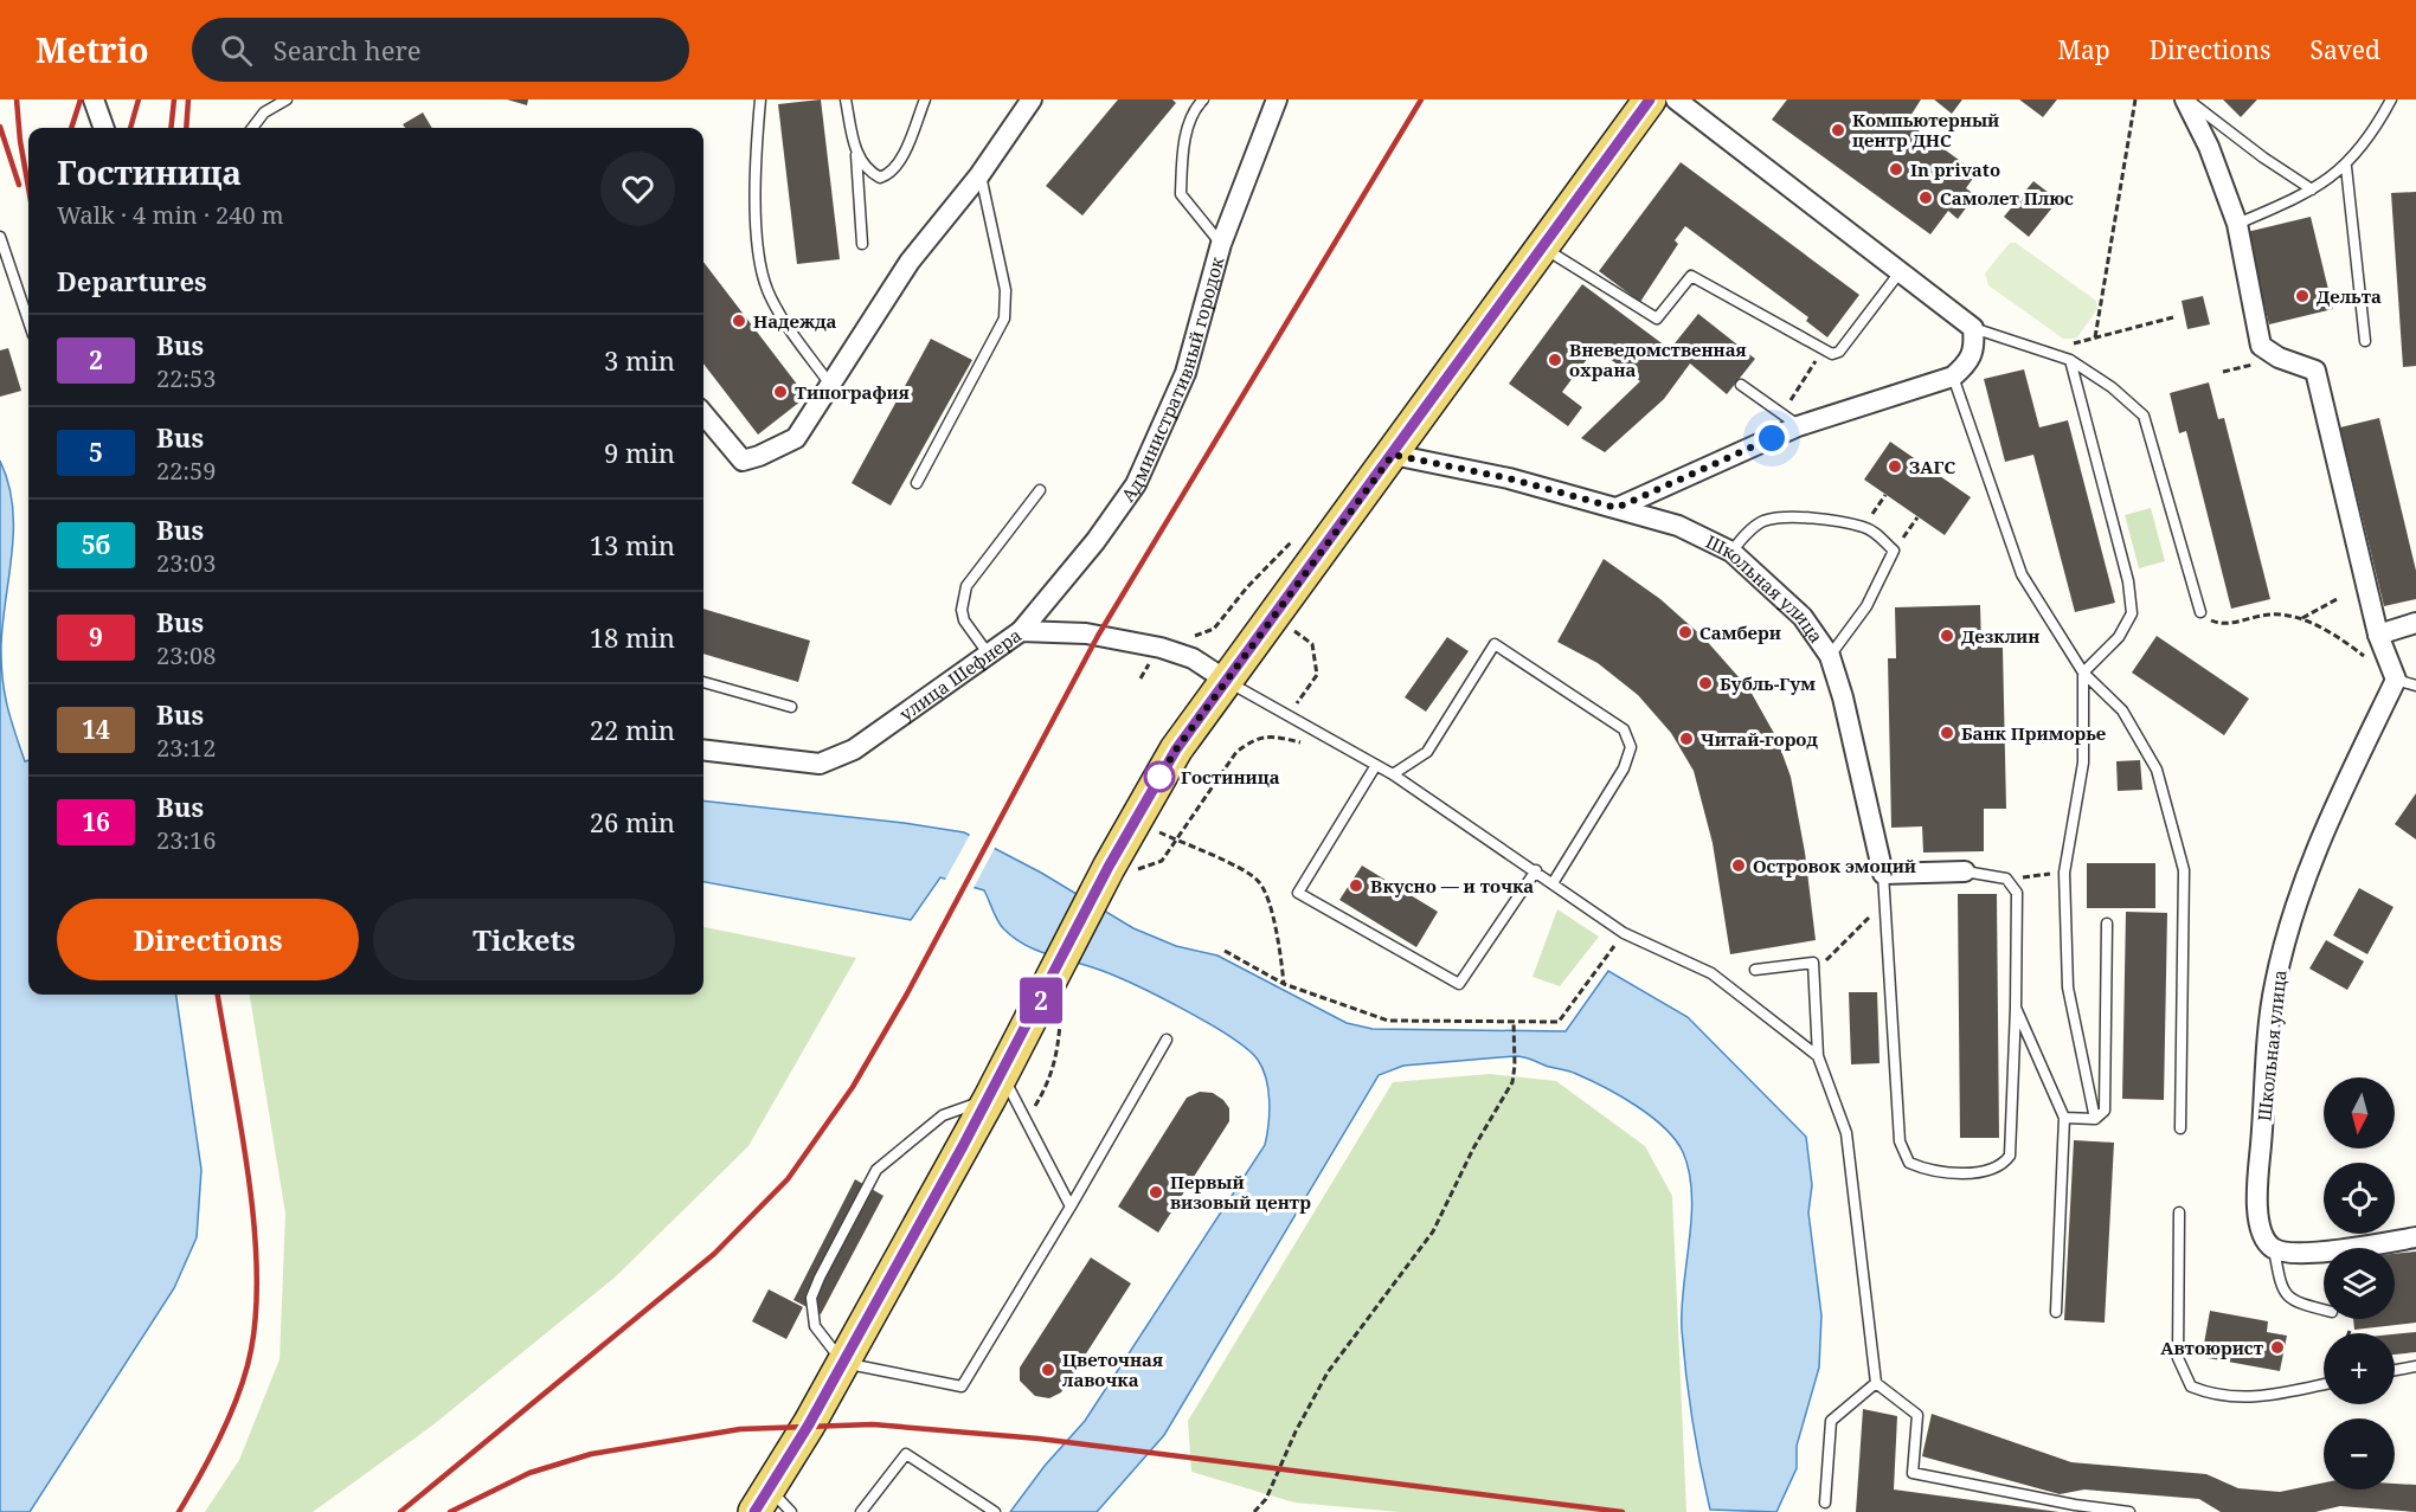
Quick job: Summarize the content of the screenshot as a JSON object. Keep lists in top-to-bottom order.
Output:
{
  "streets": {
    "street": ["Административный городок", "Школьная улица", "улица Шефнера"]
  },
  "crossings": [
    ["Административный городок", "улица Шефнера"]
  ],
  "places": [
    "Компьютерный центр ДНС",
    "In privato",
    "Самолет Плюс",
    "Дельта",
    "Надежда",
    "Вневедомственная охрана",
    "Типография",
    "ЗАГС",
    "Самбери",
    "Дезклин",
    "Бубль-Гум",
    "Банк Приморье",
    "Читай-город",
    "Гостиница",
    "Островок эмоций",
    "Вкусно — и точка",
    "Первый визовый центр",
    "Автоюрист",
    "Цветочная лавочка"
  ],
  "lines": ["bus line 2"],
  "north": "bottom",
  "page": {
    "header": "Metrio",
    "search": "Search here",
    "nav": ["Map", "Directions", "Saved"],
    "on_map": "2",
    "heading": [
      ["Гостиница", "Walk · 4 min · 240 m"],
      "Departures"
    ],
    "list": [
      {
        "mark": "2",
        "name": "Bus",
        "note": "22:53",
        "value": "3 min"
      },
      {
        "mark": "5",
        "name": "Bus",
        "note": "22:59",
        "value": "9 min"
      },
      {
        "mark": "5б",
        "name": "Bus",
        "note": "23:03",
        "value": "13 min"
      },
      {
        "mark": "9",
        "name": "Bus",
        "note": "23:08",
        "value": "18 min"
      },
      {
        "mark": "14",
        "name": "Bus",
        "note": "23:12",
        "value": "22 min"
      },
      {
        "mark": "16",
        "name": "Bus",
        "note": "23:16",
        "value": "26 min"
      }
    ],
    "buttons": ["Directions", "Tickets"],
    "map_buttons": ["+", "−"]
  }
}
